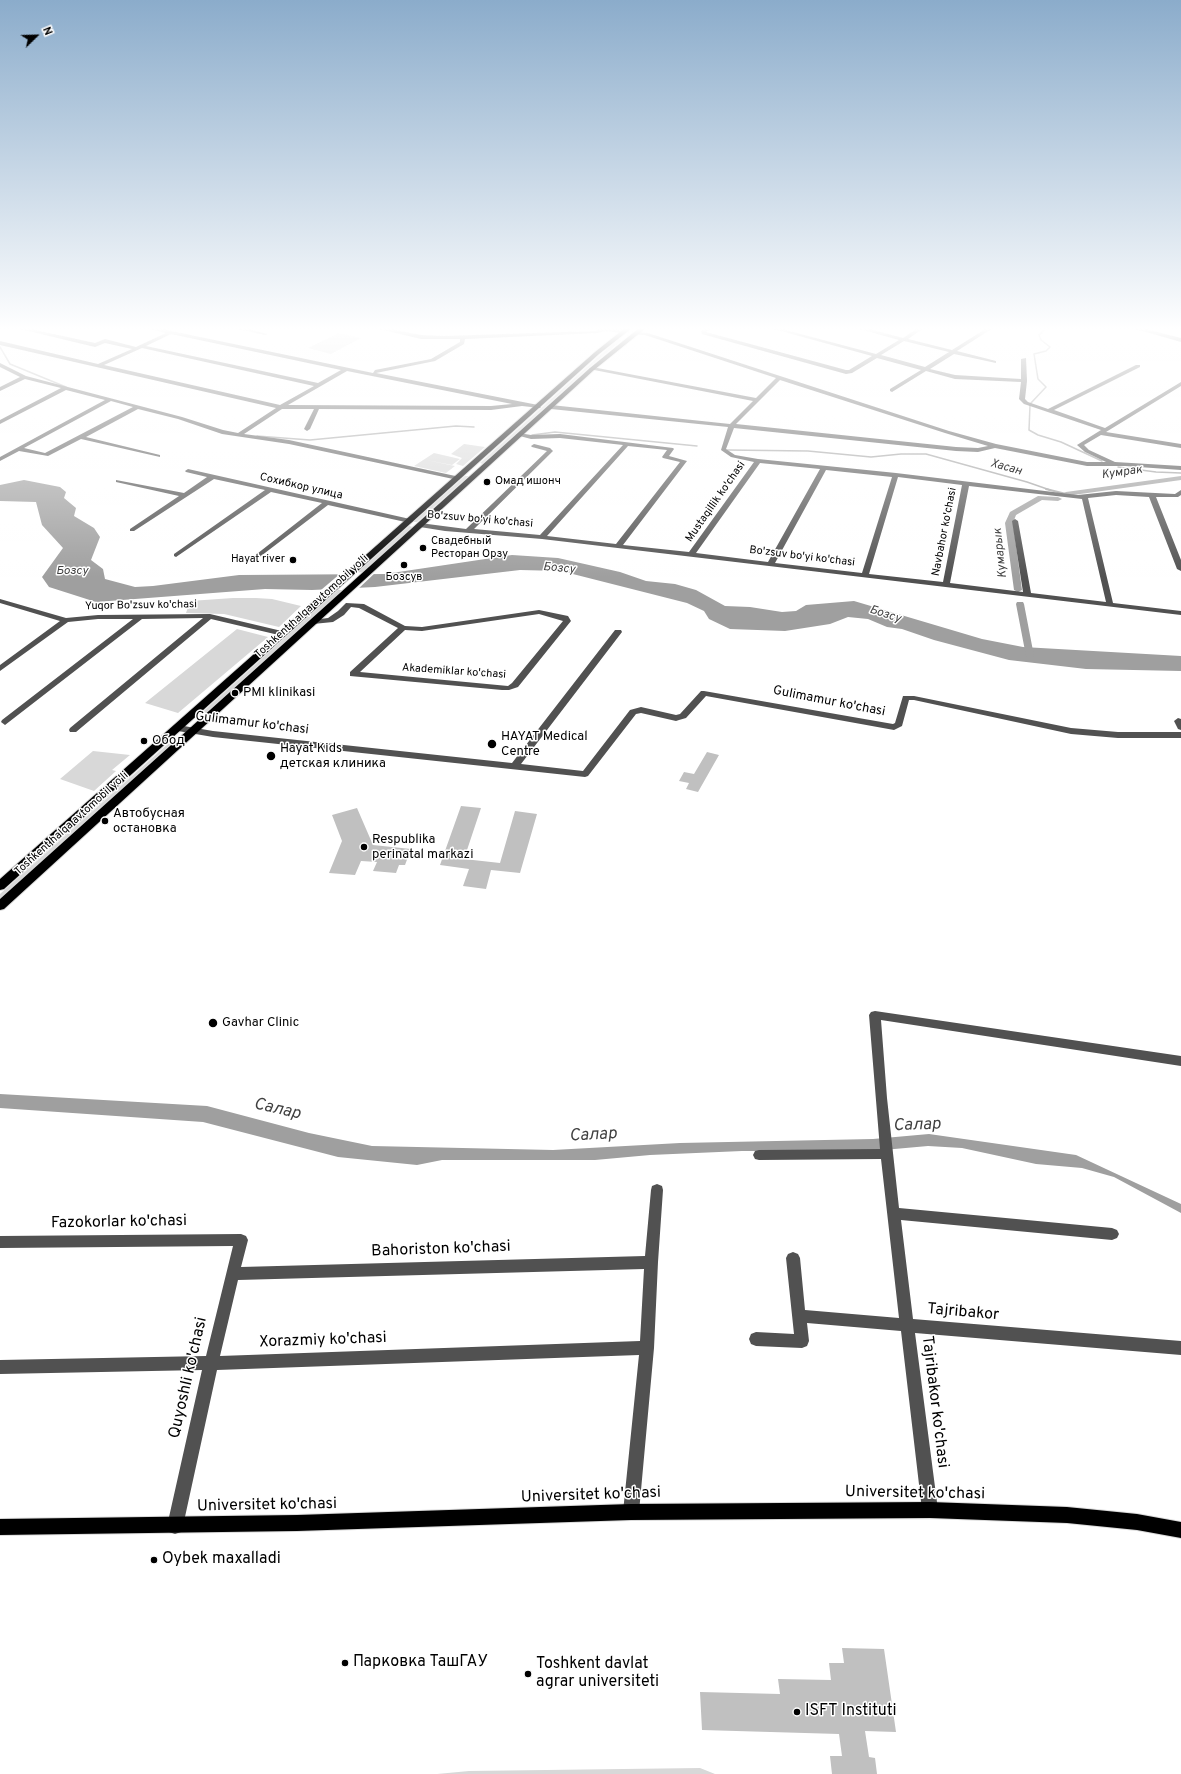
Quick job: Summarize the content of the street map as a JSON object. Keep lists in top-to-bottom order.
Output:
{
  "streets": {
    "highway": ["Toshkent halqa avtomobil yo'li"],
    "main road": ["Universitet ko'chasi"],
    "street": [
      "Сохибкор улица",
      "Mustaqillik ko'chasi",
      "Bo'zsuv bo'yi ko'chasi",
      "Navbahor ko'chasi",
      "Yuqor Bo'zsuv ko'chasi",
      "Akademiklar ko'chasi",
      "Gulimamur ko'chasi",
      "Fazokorlar ko'chasi",
      "Bahoriston ko'chasi",
      "Tajribakor",
      "Xorazmiy ko'chasi",
      "Quyoshli ko'chasi",
      "Tajribakor ko'chasi"
    ]
  },
  "crossings": [
    ["Сохибкор улица", "Toshkent halqa avtomobil yo'li"],
    ["Mustaqillik ko'chasi", "Bo'zsuv bo'yi ko'chasi"],
    ["Bo'zsuv bo'yi ko'chasi", "Navbahor ko'chasi"],
    ["Bo'zsuv bo'yi ko'chasi", "Toshkent halqa avtomobil yo'li"],
    ["Yuqor Bo'zsuv ko'chasi", "Toshkent halqa avtomobil yo'li"],
    ["Toshkent halqa avtomobil yo'li", "Akademiklar ko'chasi"],
    ["Toshkent halqa avtomobil yo'li", "Gulimamur ko'chasi"],
    ["Fazokorlar ko'chasi", "Quyoshli ko'chasi"],
    ["Bahoriston ko'chasi", "Quyoshli ko'chasi"],
    ["Tajribakor", "Tajribakor ko'chasi"],
    ["Xorazmiy ko'chasi", "Quyoshli ko'chasi"],
    ["Quyoshli ko'chasi", "Universitet ko'chasi"],
    ["Tajribakor ko'chasi", "Universitet ko'chasi"]
  ],
  "water": [
    "Хасан",
    "Кумрак",
    "Кумарык",
    "Бозсу",
    "Салар"
  ],
  "places": [
    "Омад ишонч",
    "Свадебный Ресторан Орзу",
    "Hayat river",
    "Бозсув",
    "PMI klinikasi",
    "Обод",
    "HAYAT Medical Centre",
    "Hayat Kids детская клиника",
    "Автобусная остановка",
    "Respublika perinatal markazi",
    "Gavhar Clinic",
    "Oybek maxalladi",
    "Парковка ТашГАУ",
    "Toshkent davlat agrar universiteti",
    "ISFT Instituti"
  ],
  "north": "top right"
}
